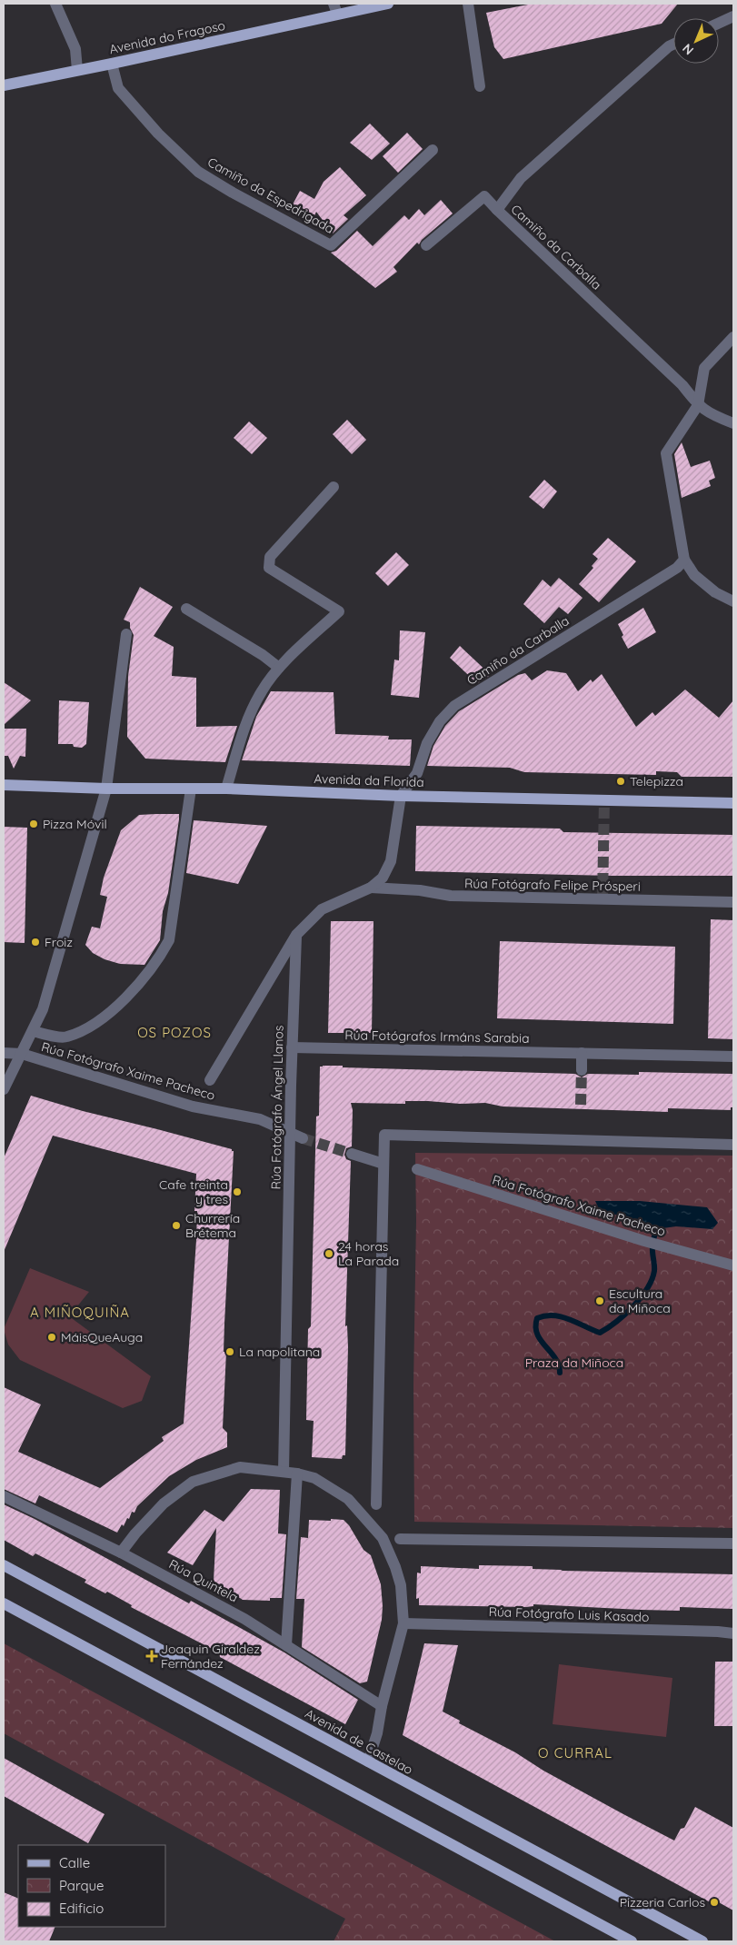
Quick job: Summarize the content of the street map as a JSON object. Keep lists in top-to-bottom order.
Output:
{
  "streets": {
    "main road": ["Avenida do Fragoso", "Avenida da Florida", "Avenida de Castelao"],
    "street": [
      "Camiño da Espedrigada",
      "Camiño da Carballa",
      "Rúa Fotógrafo Felipe Prósperi",
      "Rúa Fotógrafos Irmáns Sarabia",
      "Rúa Fotógrafo Xaime Pacheco",
      "Rúa Fotógrafo Ángel Llanos",
      "Rúa Quintela",
      "Rúa Fotógrafo Luis Kasado"
    ]
  },
  "crossings": [
    ["Avenida do Fragoso", "Camiño da Espedrigada"],
    ["Camiño da Carballa", "Avenida da Florida"],
    ["Rúa Fotógrafos Irmáns Sarabia", "Rúa Fotógrafo Ángel Llanos"],
    ["Rúa Fotógrafo Xaime Pacheco", "Rúa Fotógrafo Ángel Llanos"]
  ],
  "districts": ["OS POZOS", "A MIÑOQUIÑA", "O CURRAL"],
  "parks": ["Praza da Miñoca"],
  "places": {
    "other": [
      "Telepizza",
      "Pizza Móvil",
      "Froiz",
      "Cafe treinta y tres",
      "Churrería Brétema",
      "24 horas La Parada",
      "Escultura da Miñoca",
      "MáisQueAuga",
      "La napolitana",
      "Pizzeria Carlos"
    ],
    "health": ["Joaquin Giraldez Fernández"]
  },
  "legend": ["Calle", "Parque", "Edificio"],
  "north": "bottom left"
}
